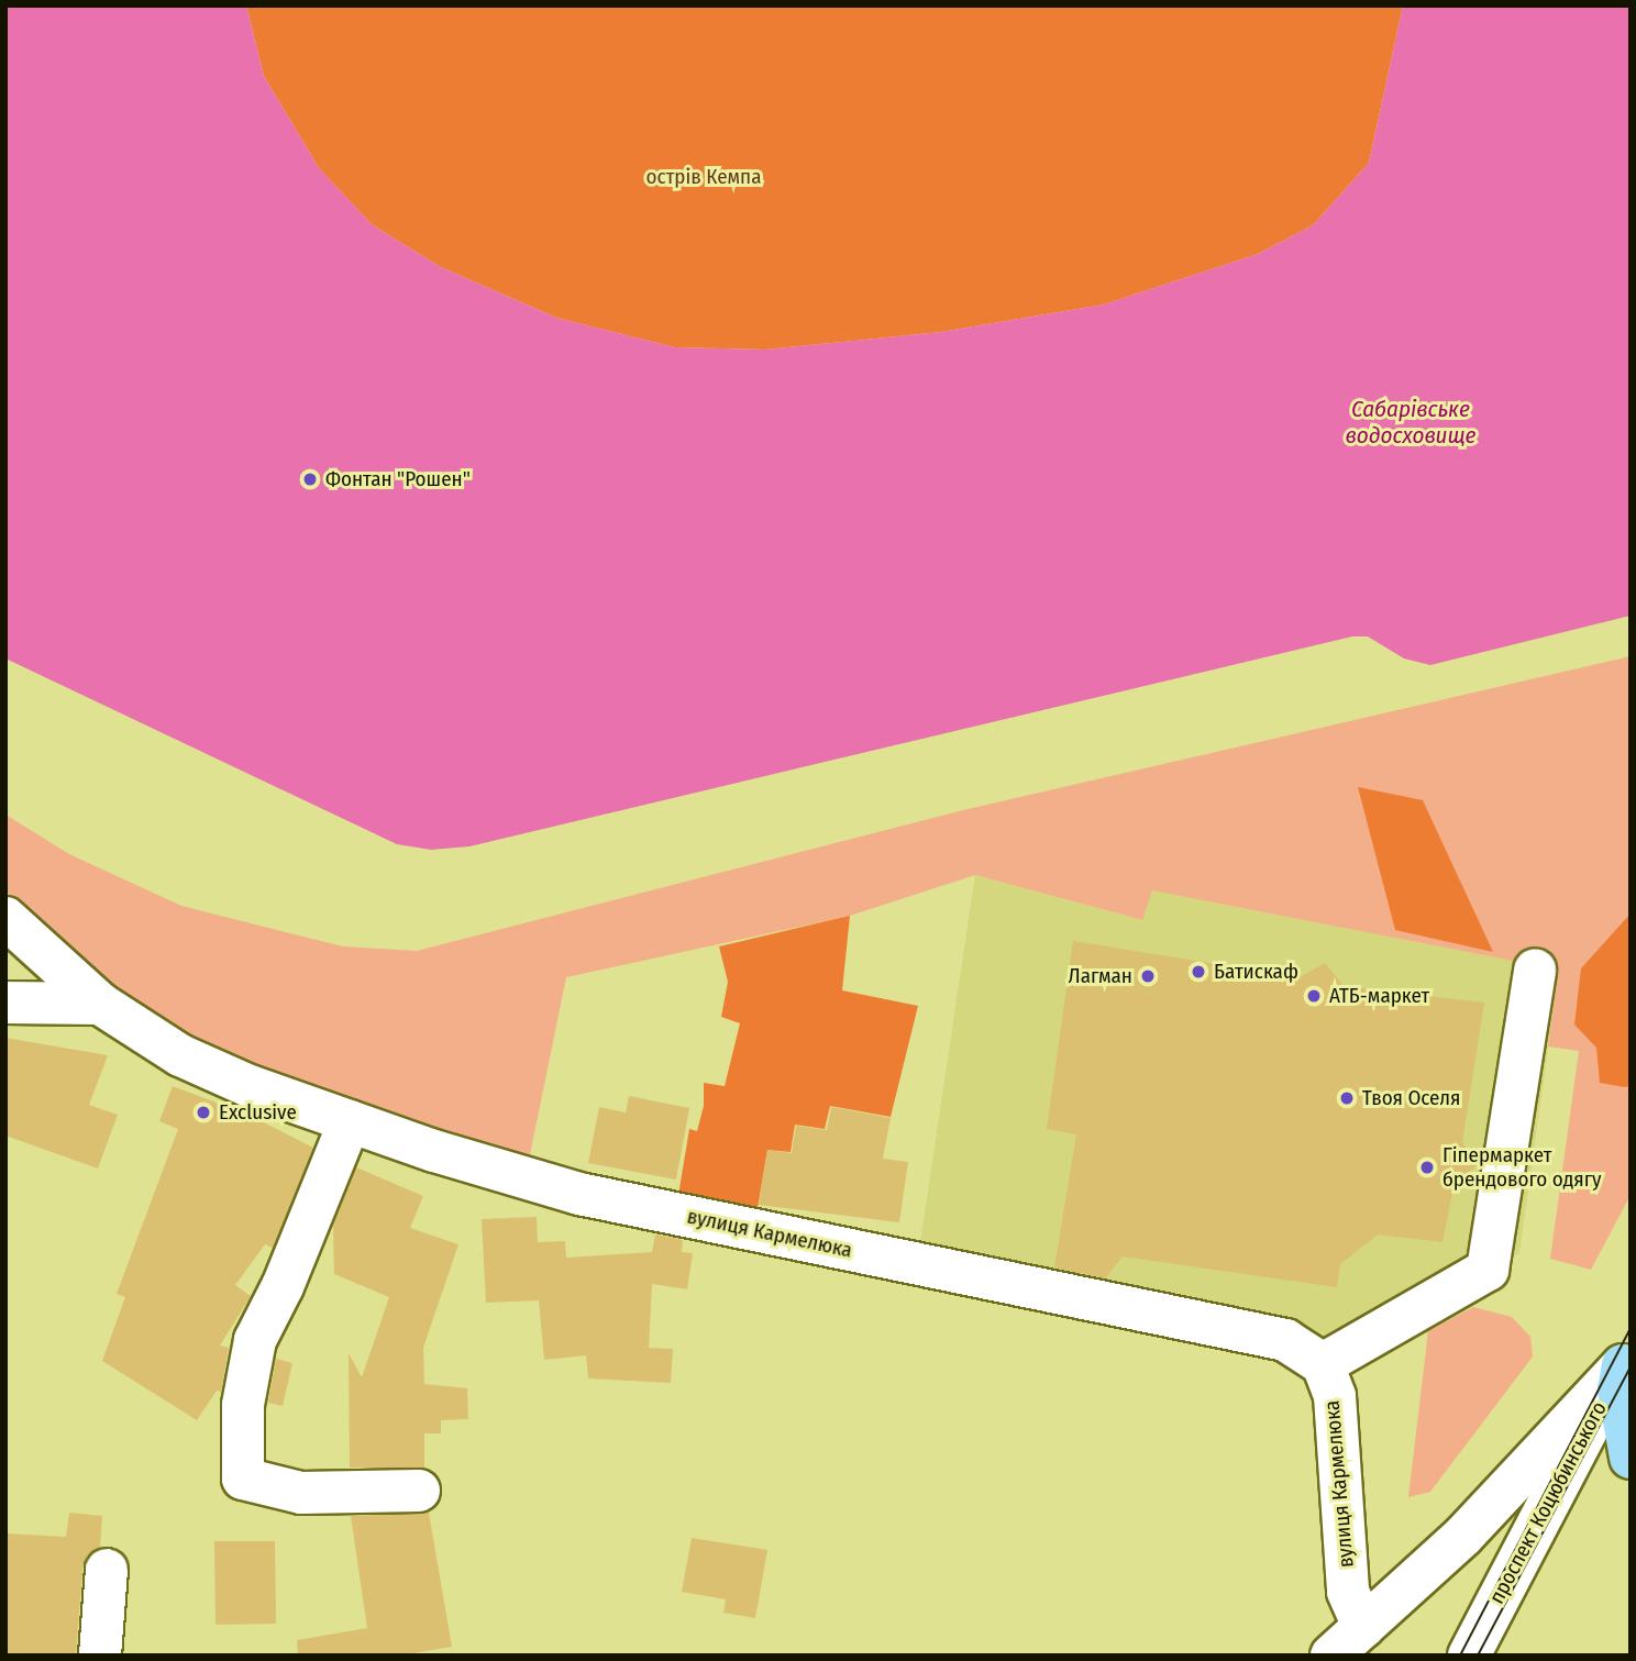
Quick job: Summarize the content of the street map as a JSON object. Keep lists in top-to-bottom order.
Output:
{
  "streets": {
    "street": ["вулиця Кармелюка", "проспект Коцюбинського"]
  },
  "water": ["Сабарівське водосховище"],
  "parks": ["острів Кемпа"],
  "places": [
    "Фонтан \"Рошен\"",
    "Батискаф",
    "Лагман",
    "АТБ-маркет",
    "Твоя Оселя",
    "Exclusive",
    "Гіпермаркет брендового одягу"
  ]
}
